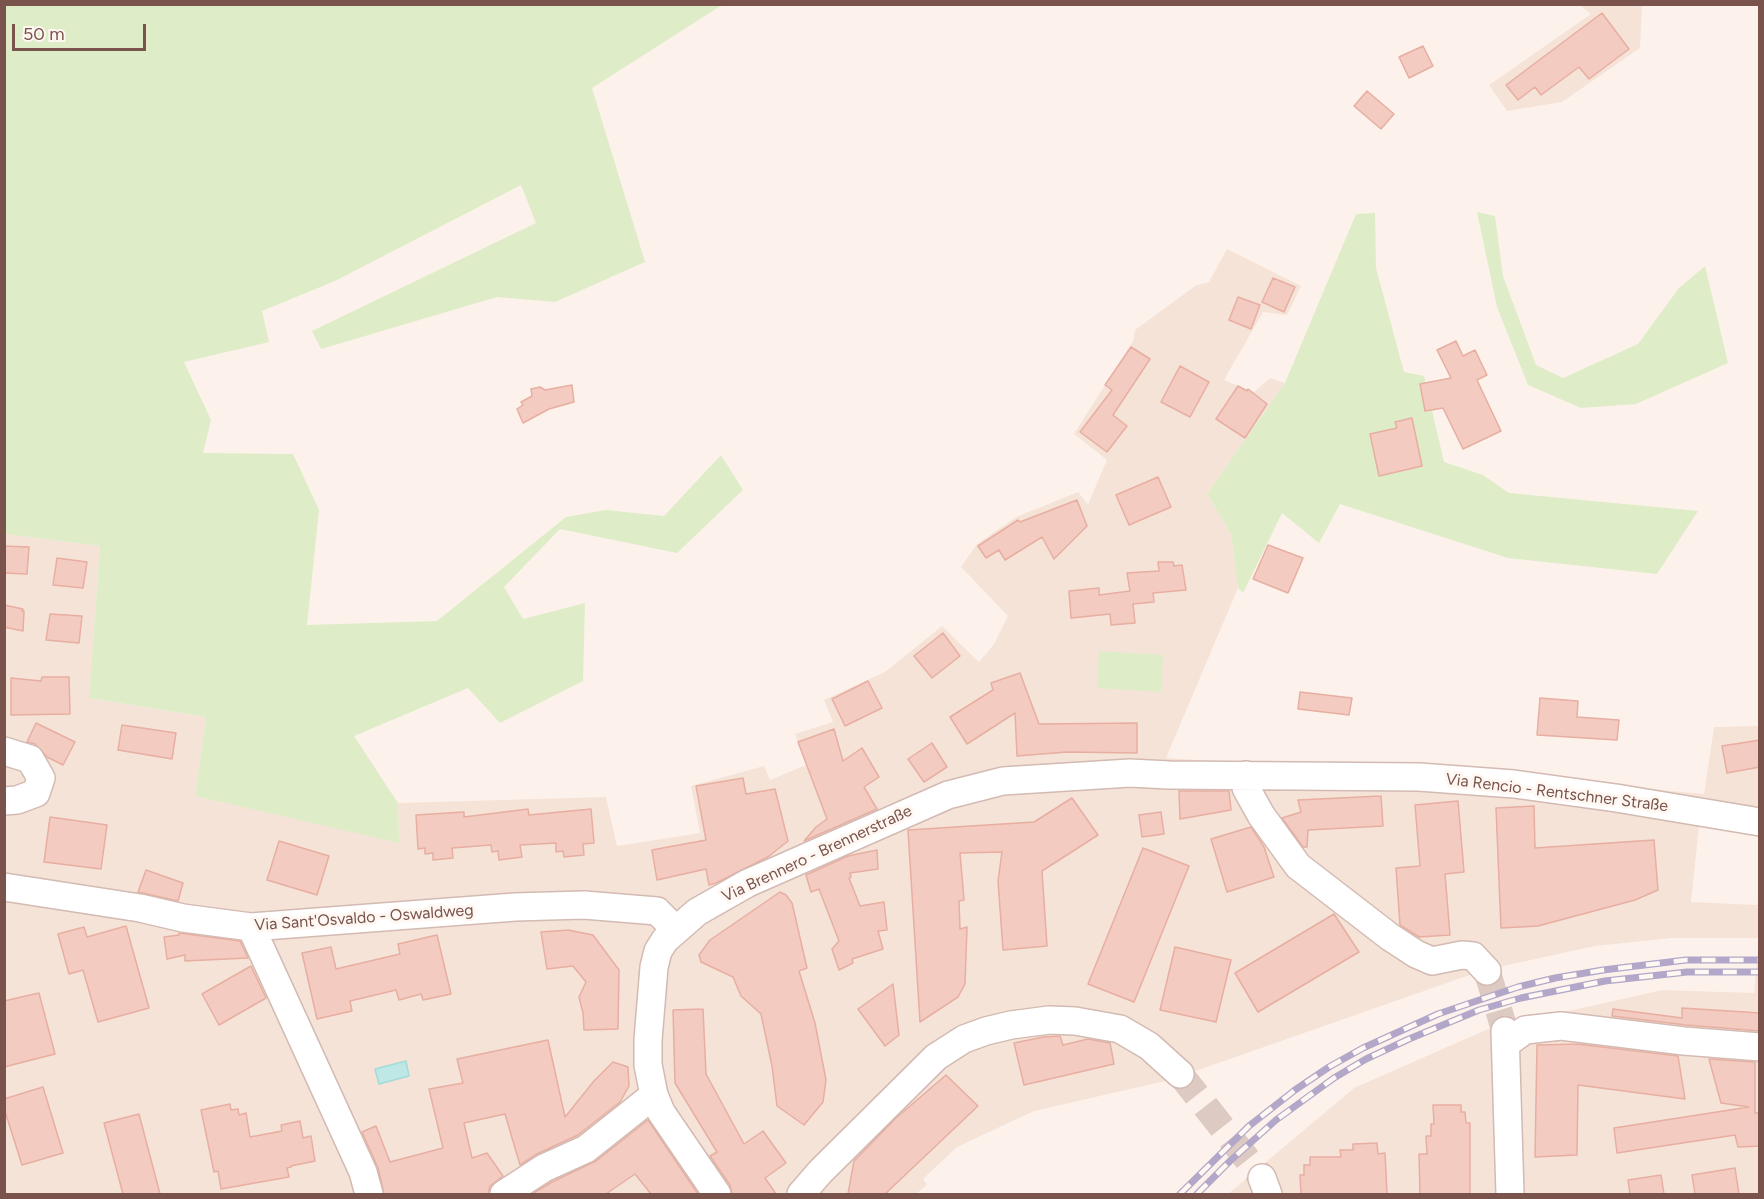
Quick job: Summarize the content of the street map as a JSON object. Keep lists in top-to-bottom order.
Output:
{
  "streets": {
    "street": ["Via Rencio - Rentschner Straße", "Via Brennero - Brennerstraße", "Via Sant'Osvaldo - Oswaldweg"]
  },
  "crossings": [
    ["Via Rencio - Rentschner Straße", "Via Brennero - Brennerstraße"],
    ["Via Brennero - Brennerstraße", "Via Sant'Osvaldo - Oswaldweg"]
  ],
  "scale_bar": "50 m"
}
